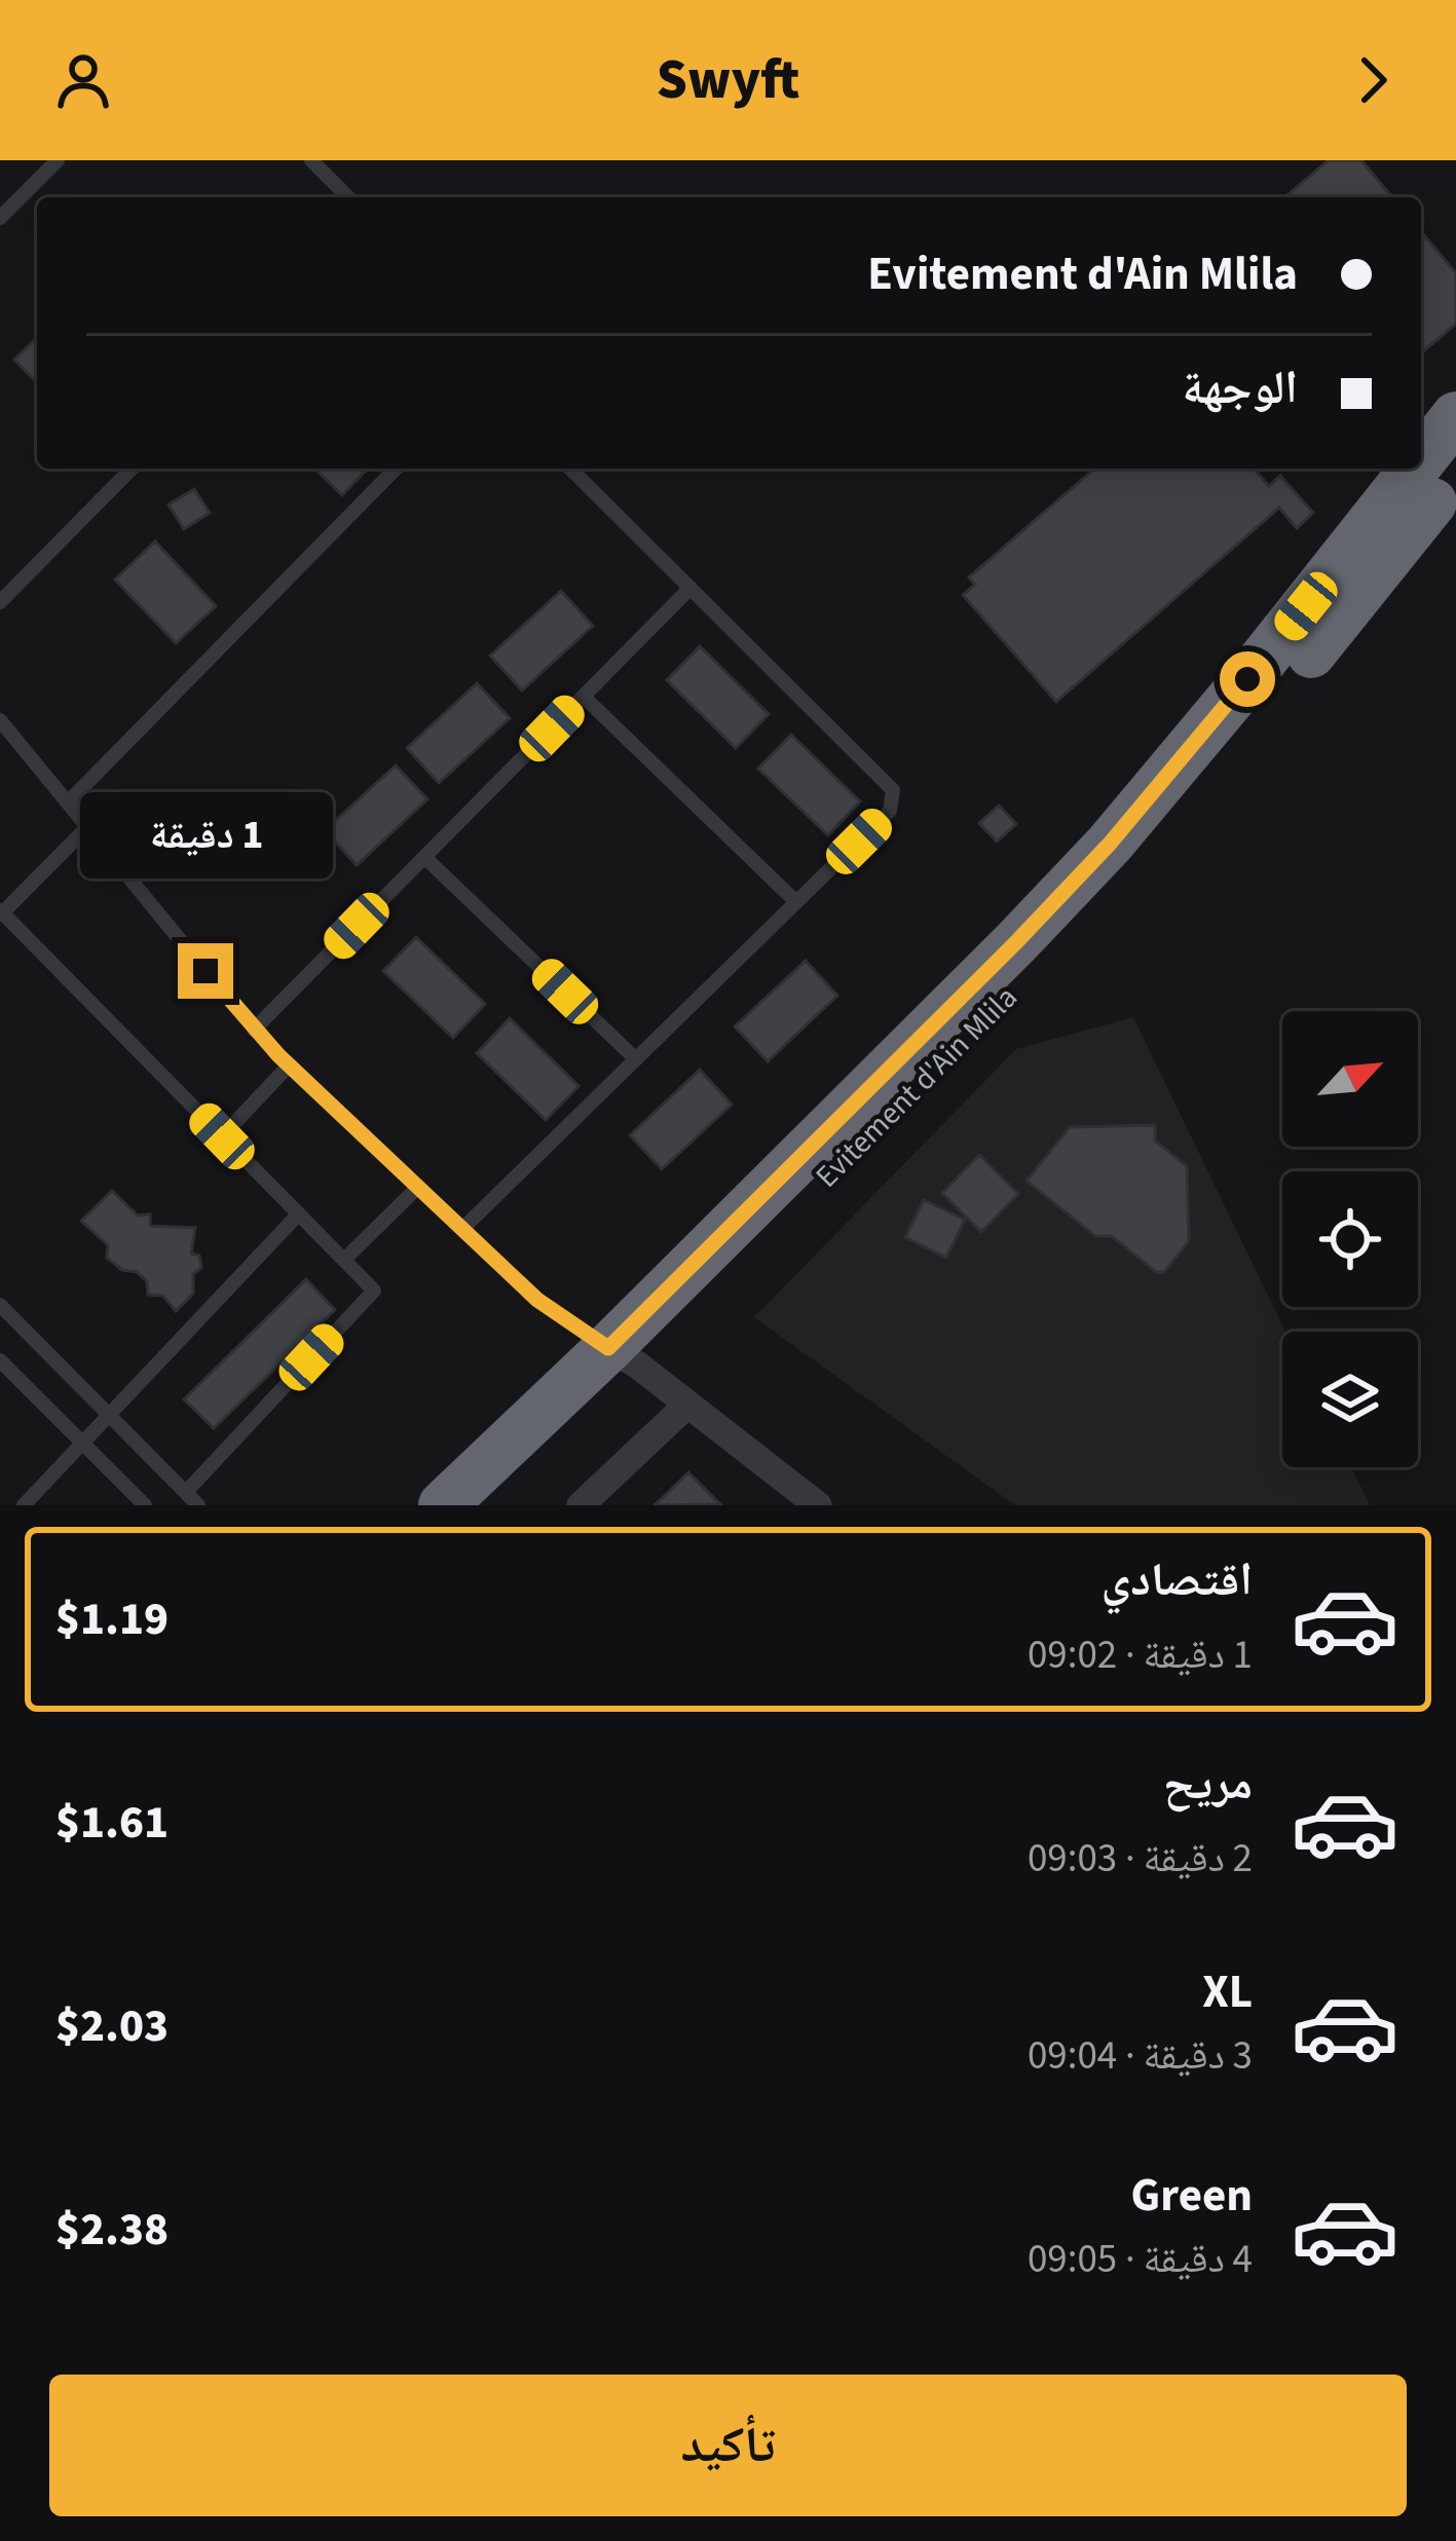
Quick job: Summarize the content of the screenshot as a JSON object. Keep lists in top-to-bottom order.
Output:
{
  "streets": {
    "highway": ["Evitement d'Ain Mlila"]
  },
  "north": "top right",
  "page": {
    "header": "Swyft",
    "banner": ["Evitement d'Ain Mlila", "الوجهة"],
    "bubble": "1 دقيقة",
    "list": [
      {
        "name": "اقتصادي",
        "note": "1 دقيقة · 09:02",
        "value": "$1.19"
      },
      {
        "name": "مريح",
        "note": "2 دقيقة · 09:03",
        "value": "$1.61"
      },
      {
        "name": "XL",
        "note": "3 دقيقة · 09:04",
        "value": "$2.03"
      },
      {
        "name": "Green",
        "note": "4 دقيقة · 09:05",
        "value": "$2.38"
      }
    ],
    "buttons": "تأكيد"
  }
}
